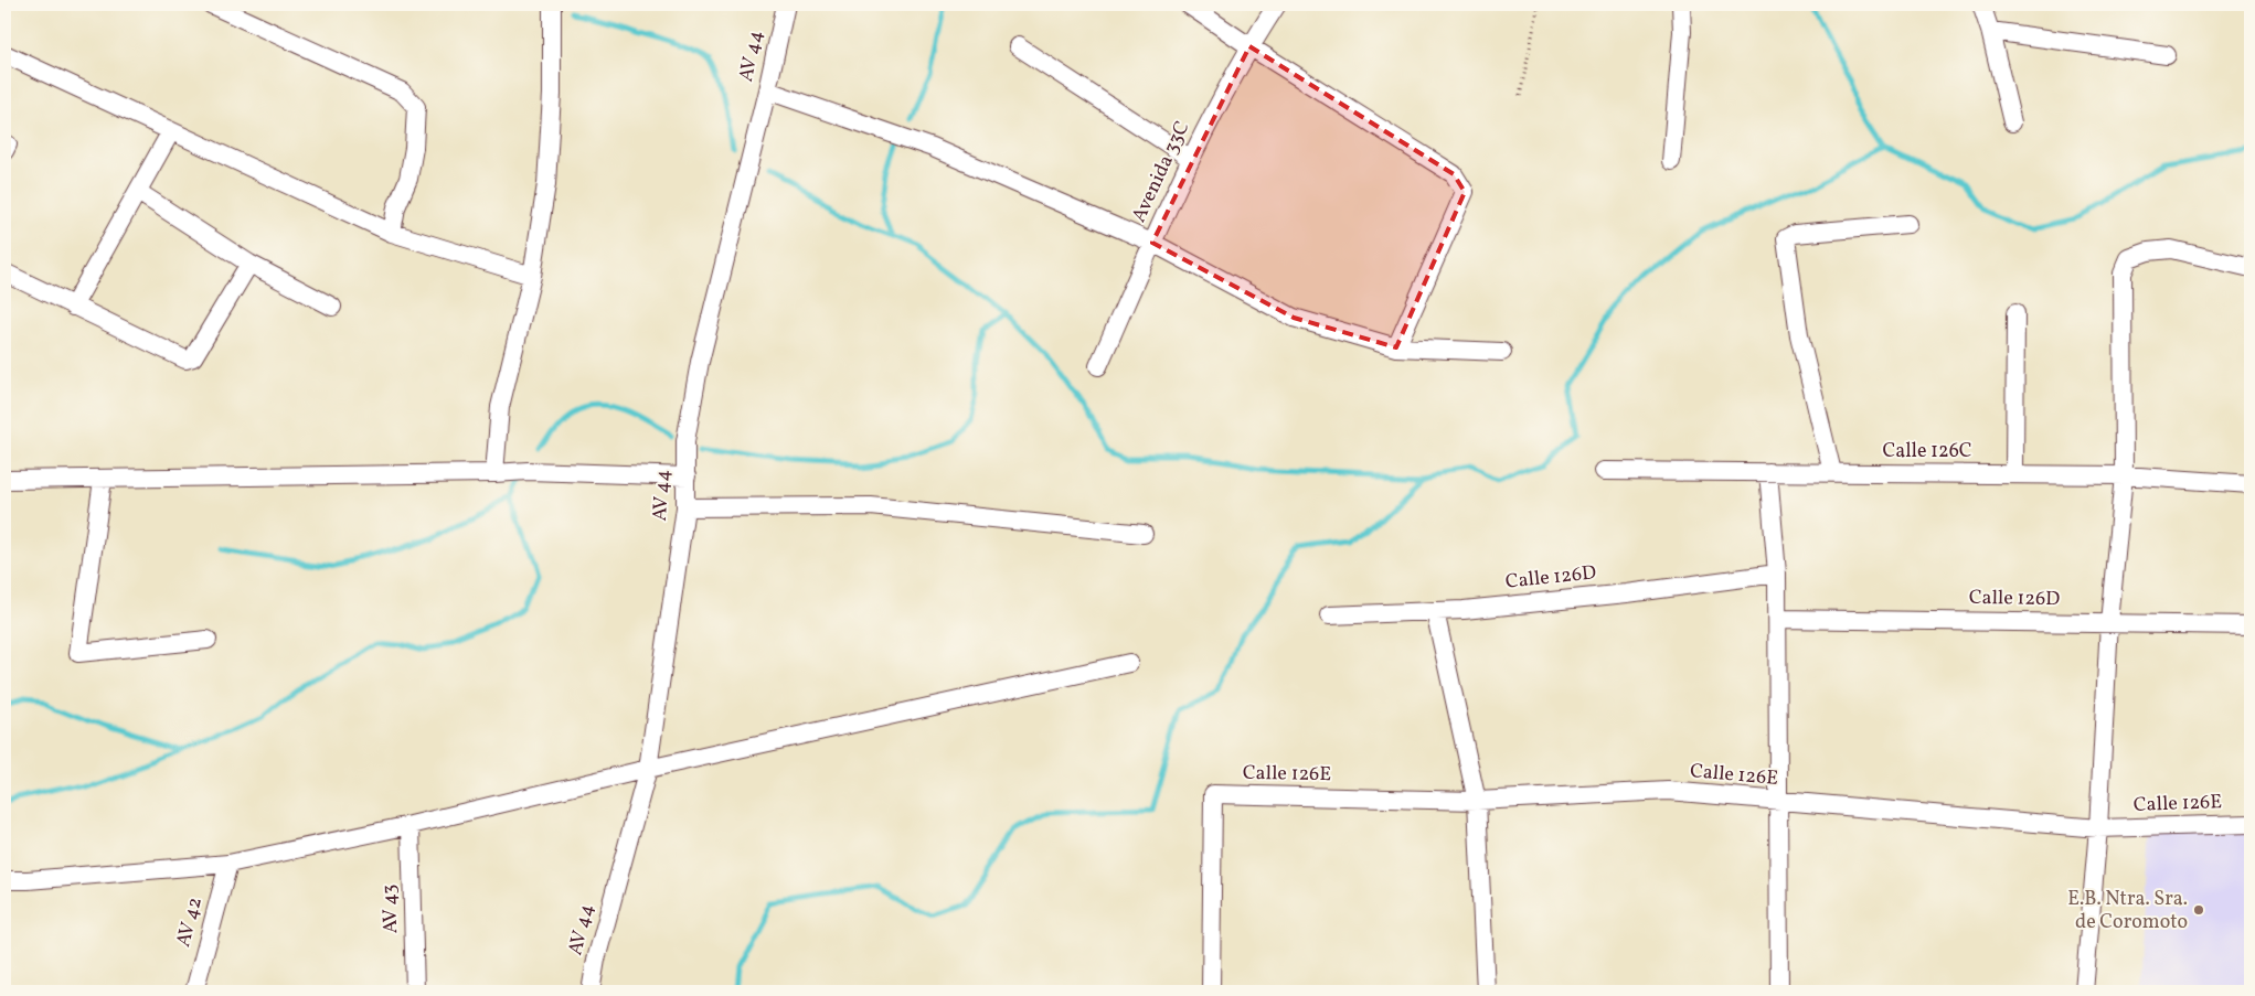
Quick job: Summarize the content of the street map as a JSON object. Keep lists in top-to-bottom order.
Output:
{
  "streets": {
    "street": [
      "AV 44",
      "Avenida 33C",
      "Calle 126C",
      "Calle 126D",
      "Calle 126E",
      "AV 43",
      "AV 42"
    ]
  },
  "places": ["E.B. Ntra. Sra. de Coromoto"]
}
